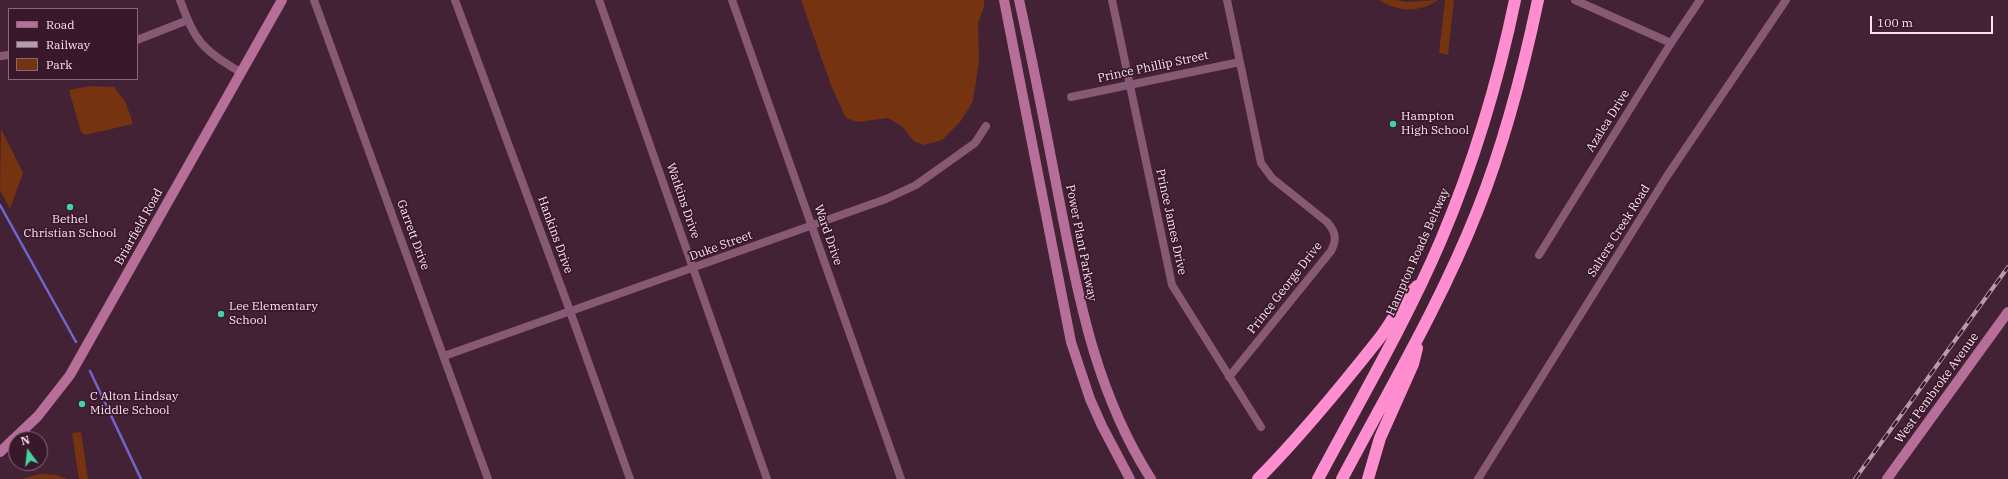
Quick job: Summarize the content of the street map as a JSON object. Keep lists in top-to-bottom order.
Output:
{
  "streets": {
    "highway": ["Hampton Roads Beltway"],
    "main road": ["Briarfield Road", "Power Plant Parkway", "West Pembroke Avenue"],
    "street": [
      "Prince Phillip Street",
      "Azalea Drive",
      "Watkins Drive",
      "Prince James Drive",
      "Salters Creek Road",
      "Garrett Drive",
      "Hankins Drive",
      "Ward Drive",
      "Duke Street",
      "Prince George Drive"
    ]
  },
  "crossings": [
    ["Prince Phillip Street", "Prince James Drive"],
    ["Prince Phillip Street", "Prince George Drive"],
    ["Watkins Drive", "Duke Street"],
    ["Prince James Drive", "Prince George Drive"],
    ["Garrett Drive", "Duke Street"],
    ["Hankins Drive", "Duke Street"],
    ["Ward Drive", "Duke Street"]
  ],
  "places": [
    "Hampton High School",
    "Bethel Christian School",
    "Lee Elementary School",
    "C Alton Lindsay Middle School"
  ],
  "legend": ["Road", "Railway", "Park"],
  "scale_bar": "100 m",
  "north": "top"
}
